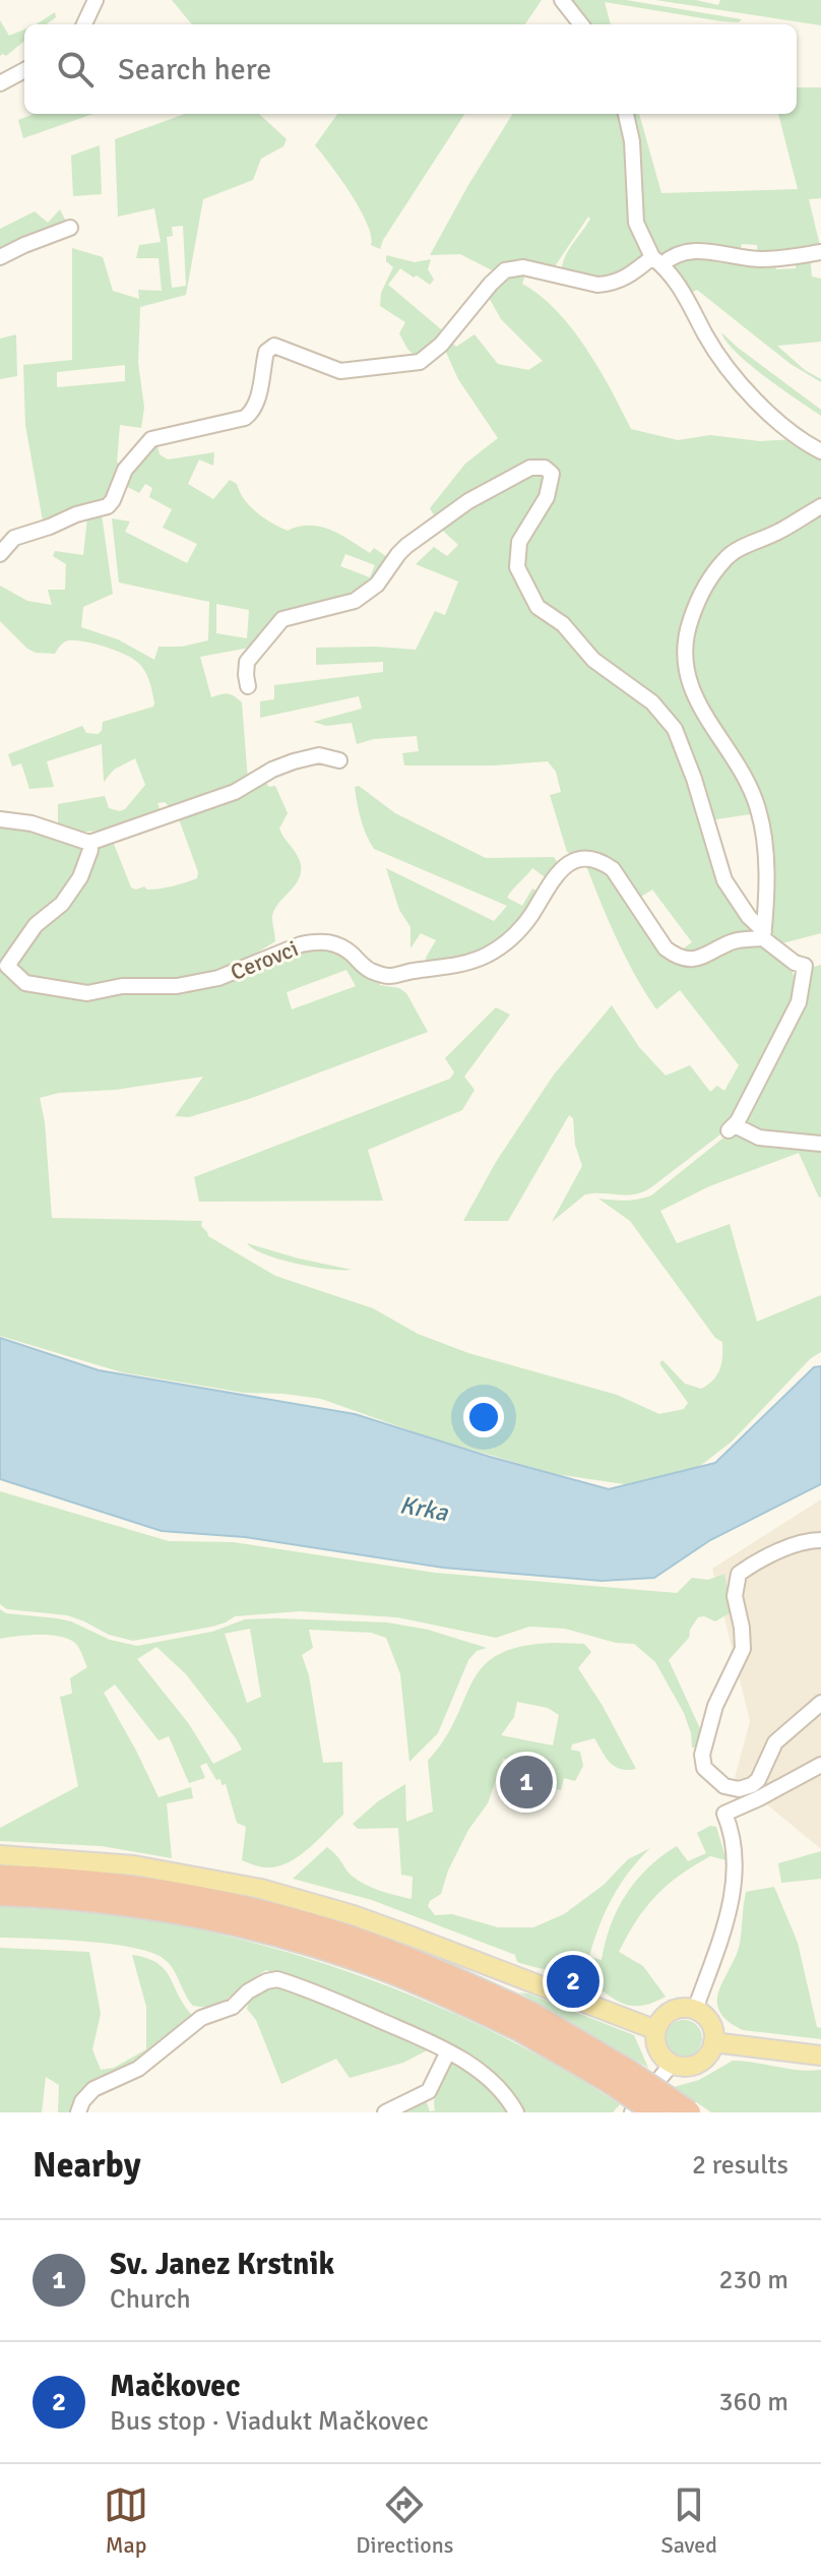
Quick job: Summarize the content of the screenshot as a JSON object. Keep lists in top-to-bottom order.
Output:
{
  "streets": {
    "street": ["Cerovci"]
  },
  "water": ["Krka"],
  "page": {
    "search": "Search here",
    "pins": ["1", "2"],
    "heading": ["Nearby", "2 results"],
    "list": [
      {
        "mark": "1",
        "name": "Sv. Janez Krstnik",
        "note": "Church",
        "value": "230 m"
      },
      {
        "mark": "2",
        "name": "Mačkovec",
        "note": "Bus stop · Viadukt Mačkovec",
        "value": "360 m"
      }
    ],
    "nav": ["Map", "Directions", "Saved"]
  }
}
